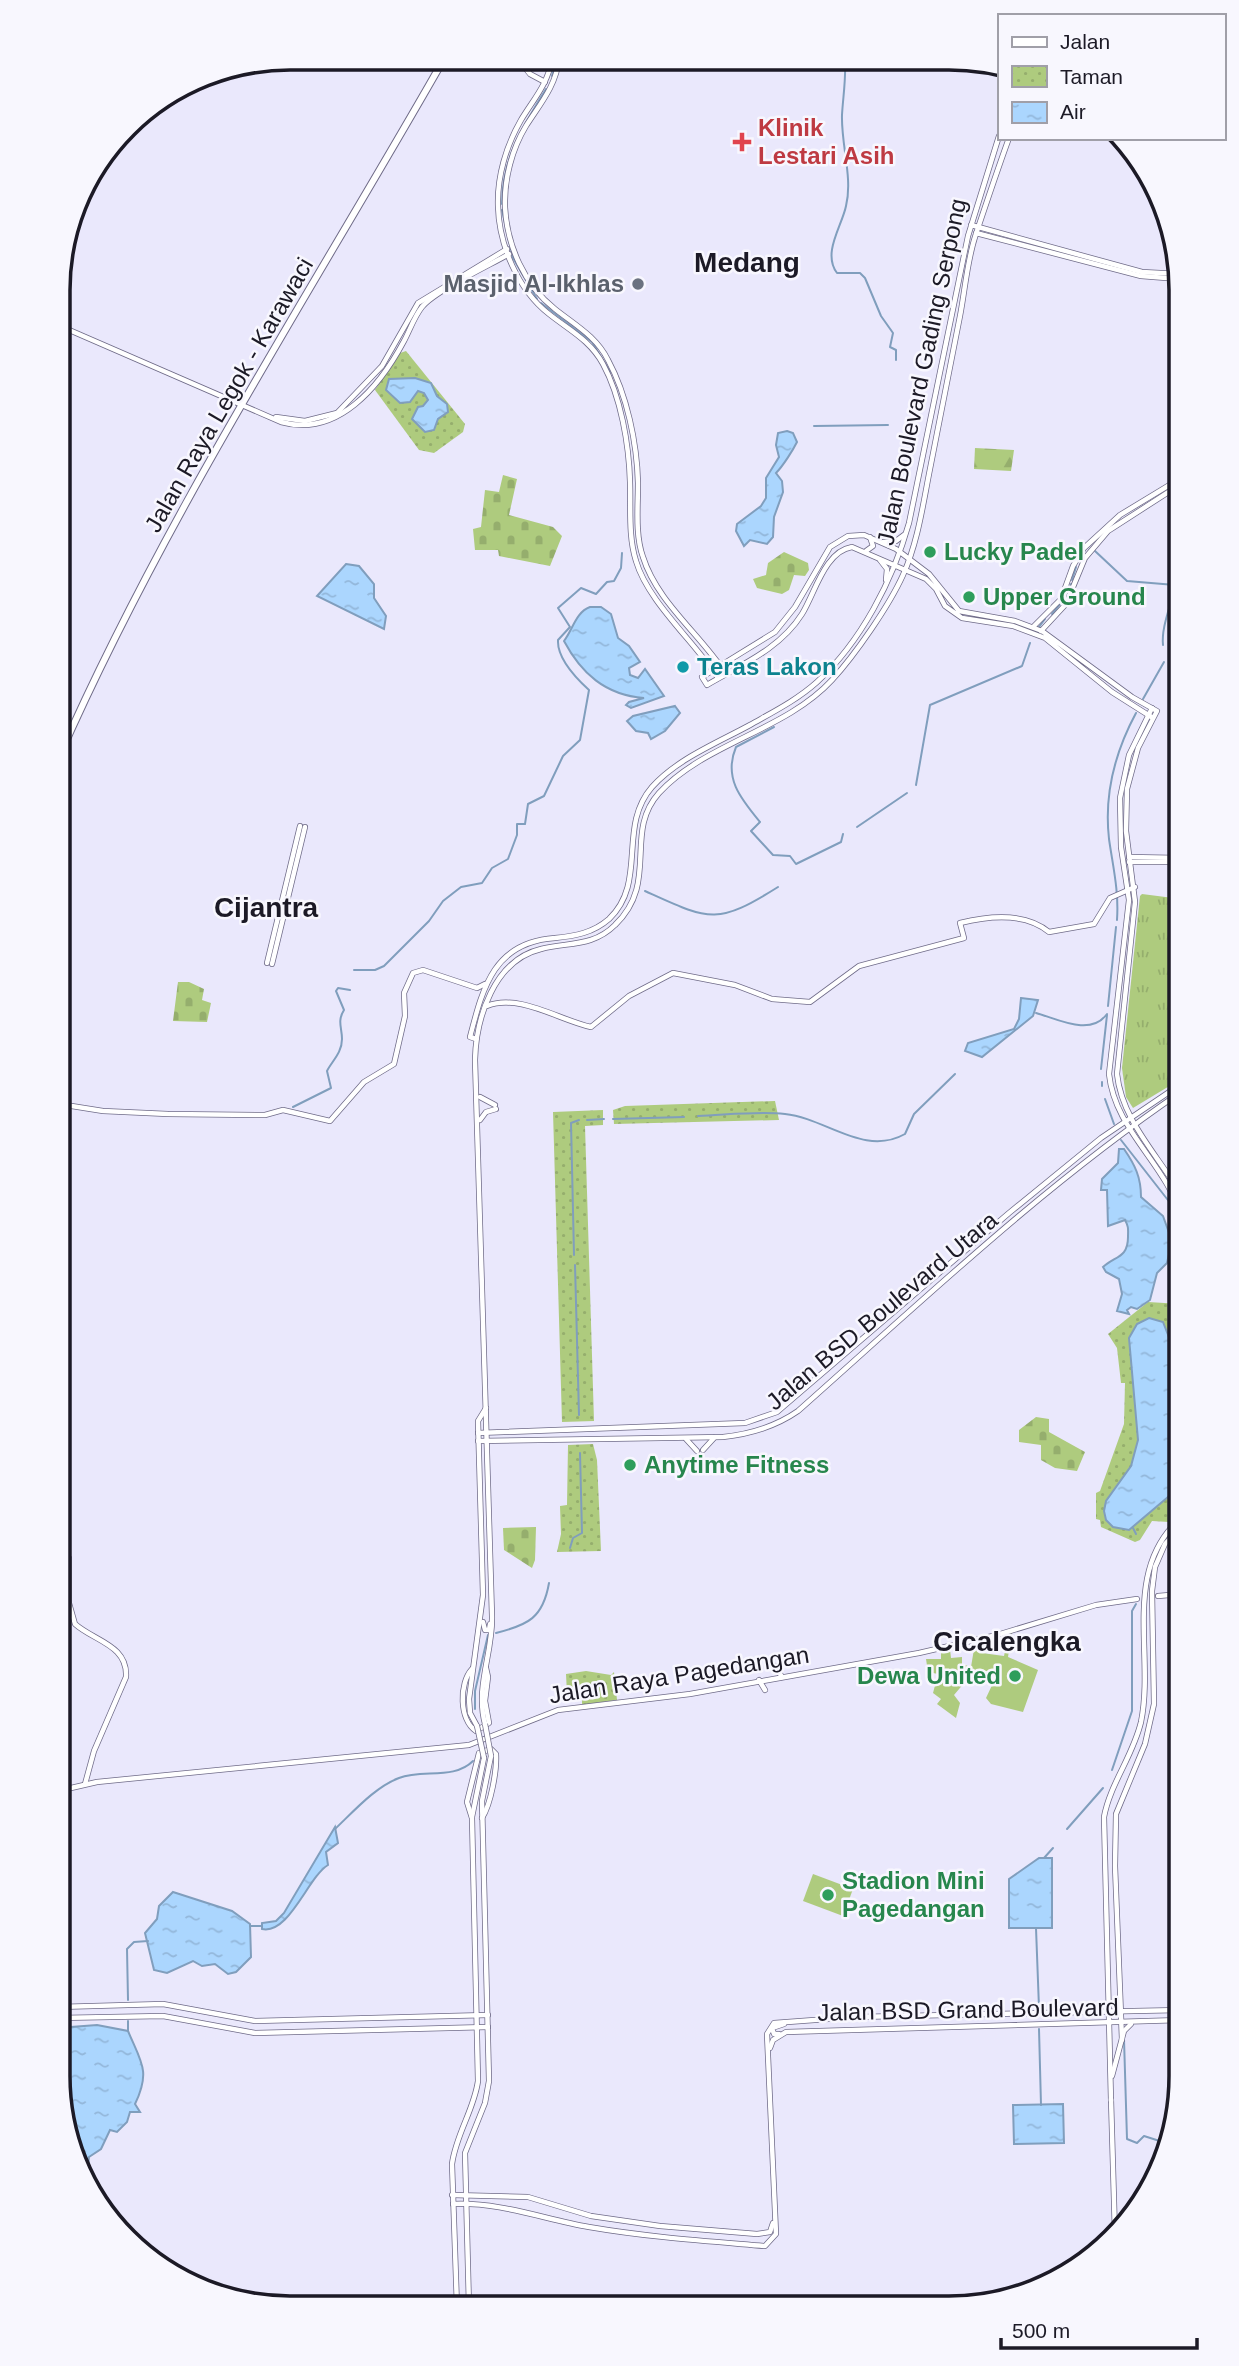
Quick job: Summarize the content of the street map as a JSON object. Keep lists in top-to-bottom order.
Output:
{
  "streets": {
    "main road": [
      "Jalan Boulevard Gading Serpong",
      "Jalan Raya Legok - Karawaci",
      "Jalan BSD Boulevard Utara",
      "Jalan Raya Pagedangan",
      "Jalan BSD Grand Boulevard"
    ]
  },
  "districts": ["Medang", "Cijantra", "Cicalengka"],
  "places": {
    "health": ["Klinik Lestari Asih"],
    "other": [
      "Masjid Al-Ikhlas",
      "Lucky Padel",
      "Upper Ground",
      "Teras Lakon",
      "Anytime Fitness",
      "Dewa United",
      "Stadion Mini Pagedangan"
    ]
  },
  "legend": ["Jalan", "Taman", "Air"],
  "scale_bar": "500 m"
}
